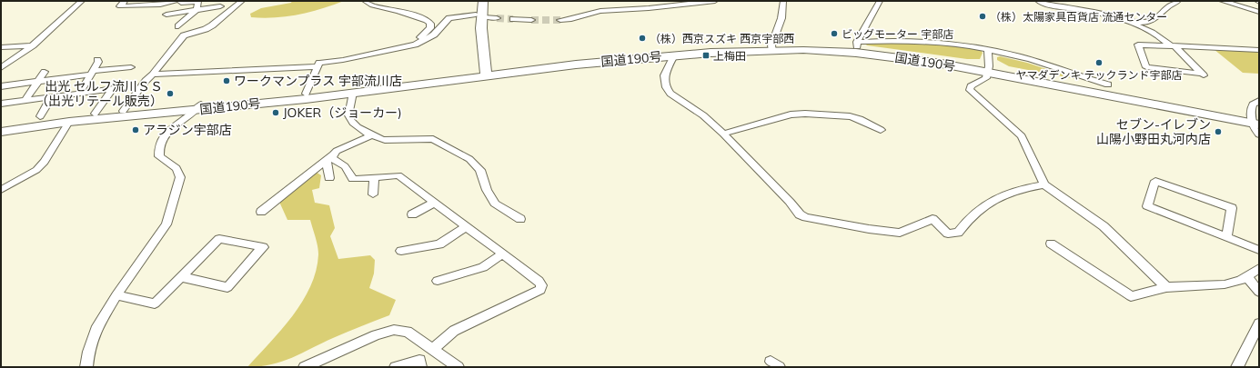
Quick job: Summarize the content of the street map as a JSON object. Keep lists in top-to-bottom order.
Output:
{
  "streets": {
    "highway": ["国道190号"]
  },
  "places": {
    "other": [
      "（株）太陽家具百貨店 流通センター",
      "ビッグモーター 宇部店",
      "（株）西京スズキ 西京宇部西",
      "ヤマダデンキ テックランド宇部店",
      "ワークマンプラス 宇部流川店",
      "出光 セルフ流川ＳＳ （出光リテール販売）",
      "JOKER（ジョーカー)",
      "アラジン宇部店",
      "セブン-イレブン 山陽小野田丸河内店"
    ],
    "transit": ["上梅田"]
  }
}
